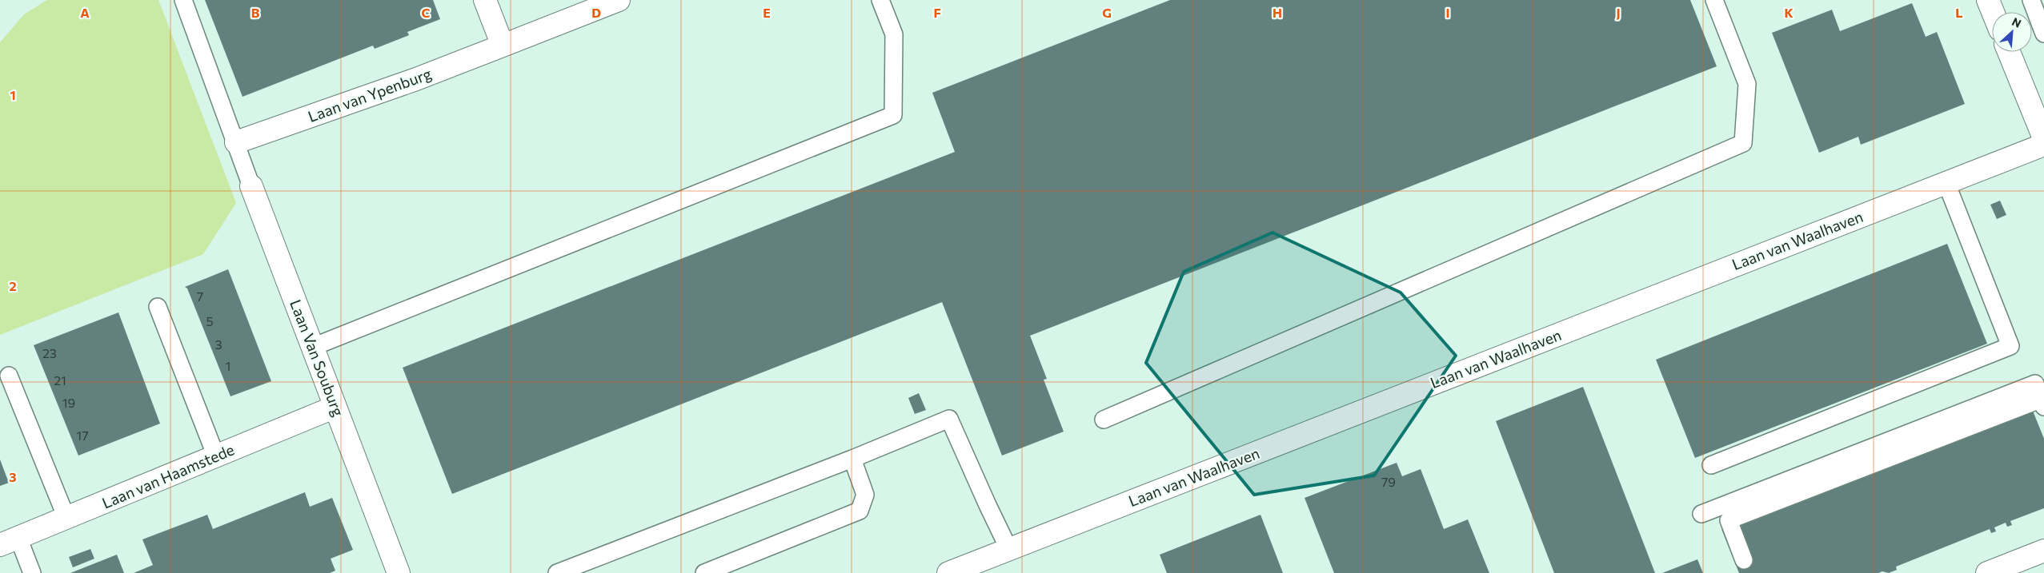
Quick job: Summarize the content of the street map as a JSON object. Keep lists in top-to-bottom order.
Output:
{
  "streets": {
    "street": [
      "Laan van Ypenburg",
      "Laan van Waalhaven",
      "Laan Van Souburg",
      "Laan van Haamstede"
    ]
  },
  "crossings": [
    ["Laan van Ypenburg", "Laan Van Souburg"],
    ["Laan Van Souburg", "Laan van Haamstede"]
  ],
  "house_numbers": [
    "7",
    "5",
    "3",
    "23",
    "1",
    "21",
    "19",
    "17",
    "79"
  ],
  "north": "top right",
  "grid": {
    "columns": [
      "A",
      "B",
      "C",
      "D",
      "E",
      "F",
      "G",
      "H",
      "I",
      "J",
      "K",
      "L"
    ],
    "rows": ["1", "2", "3"]
  }
}
